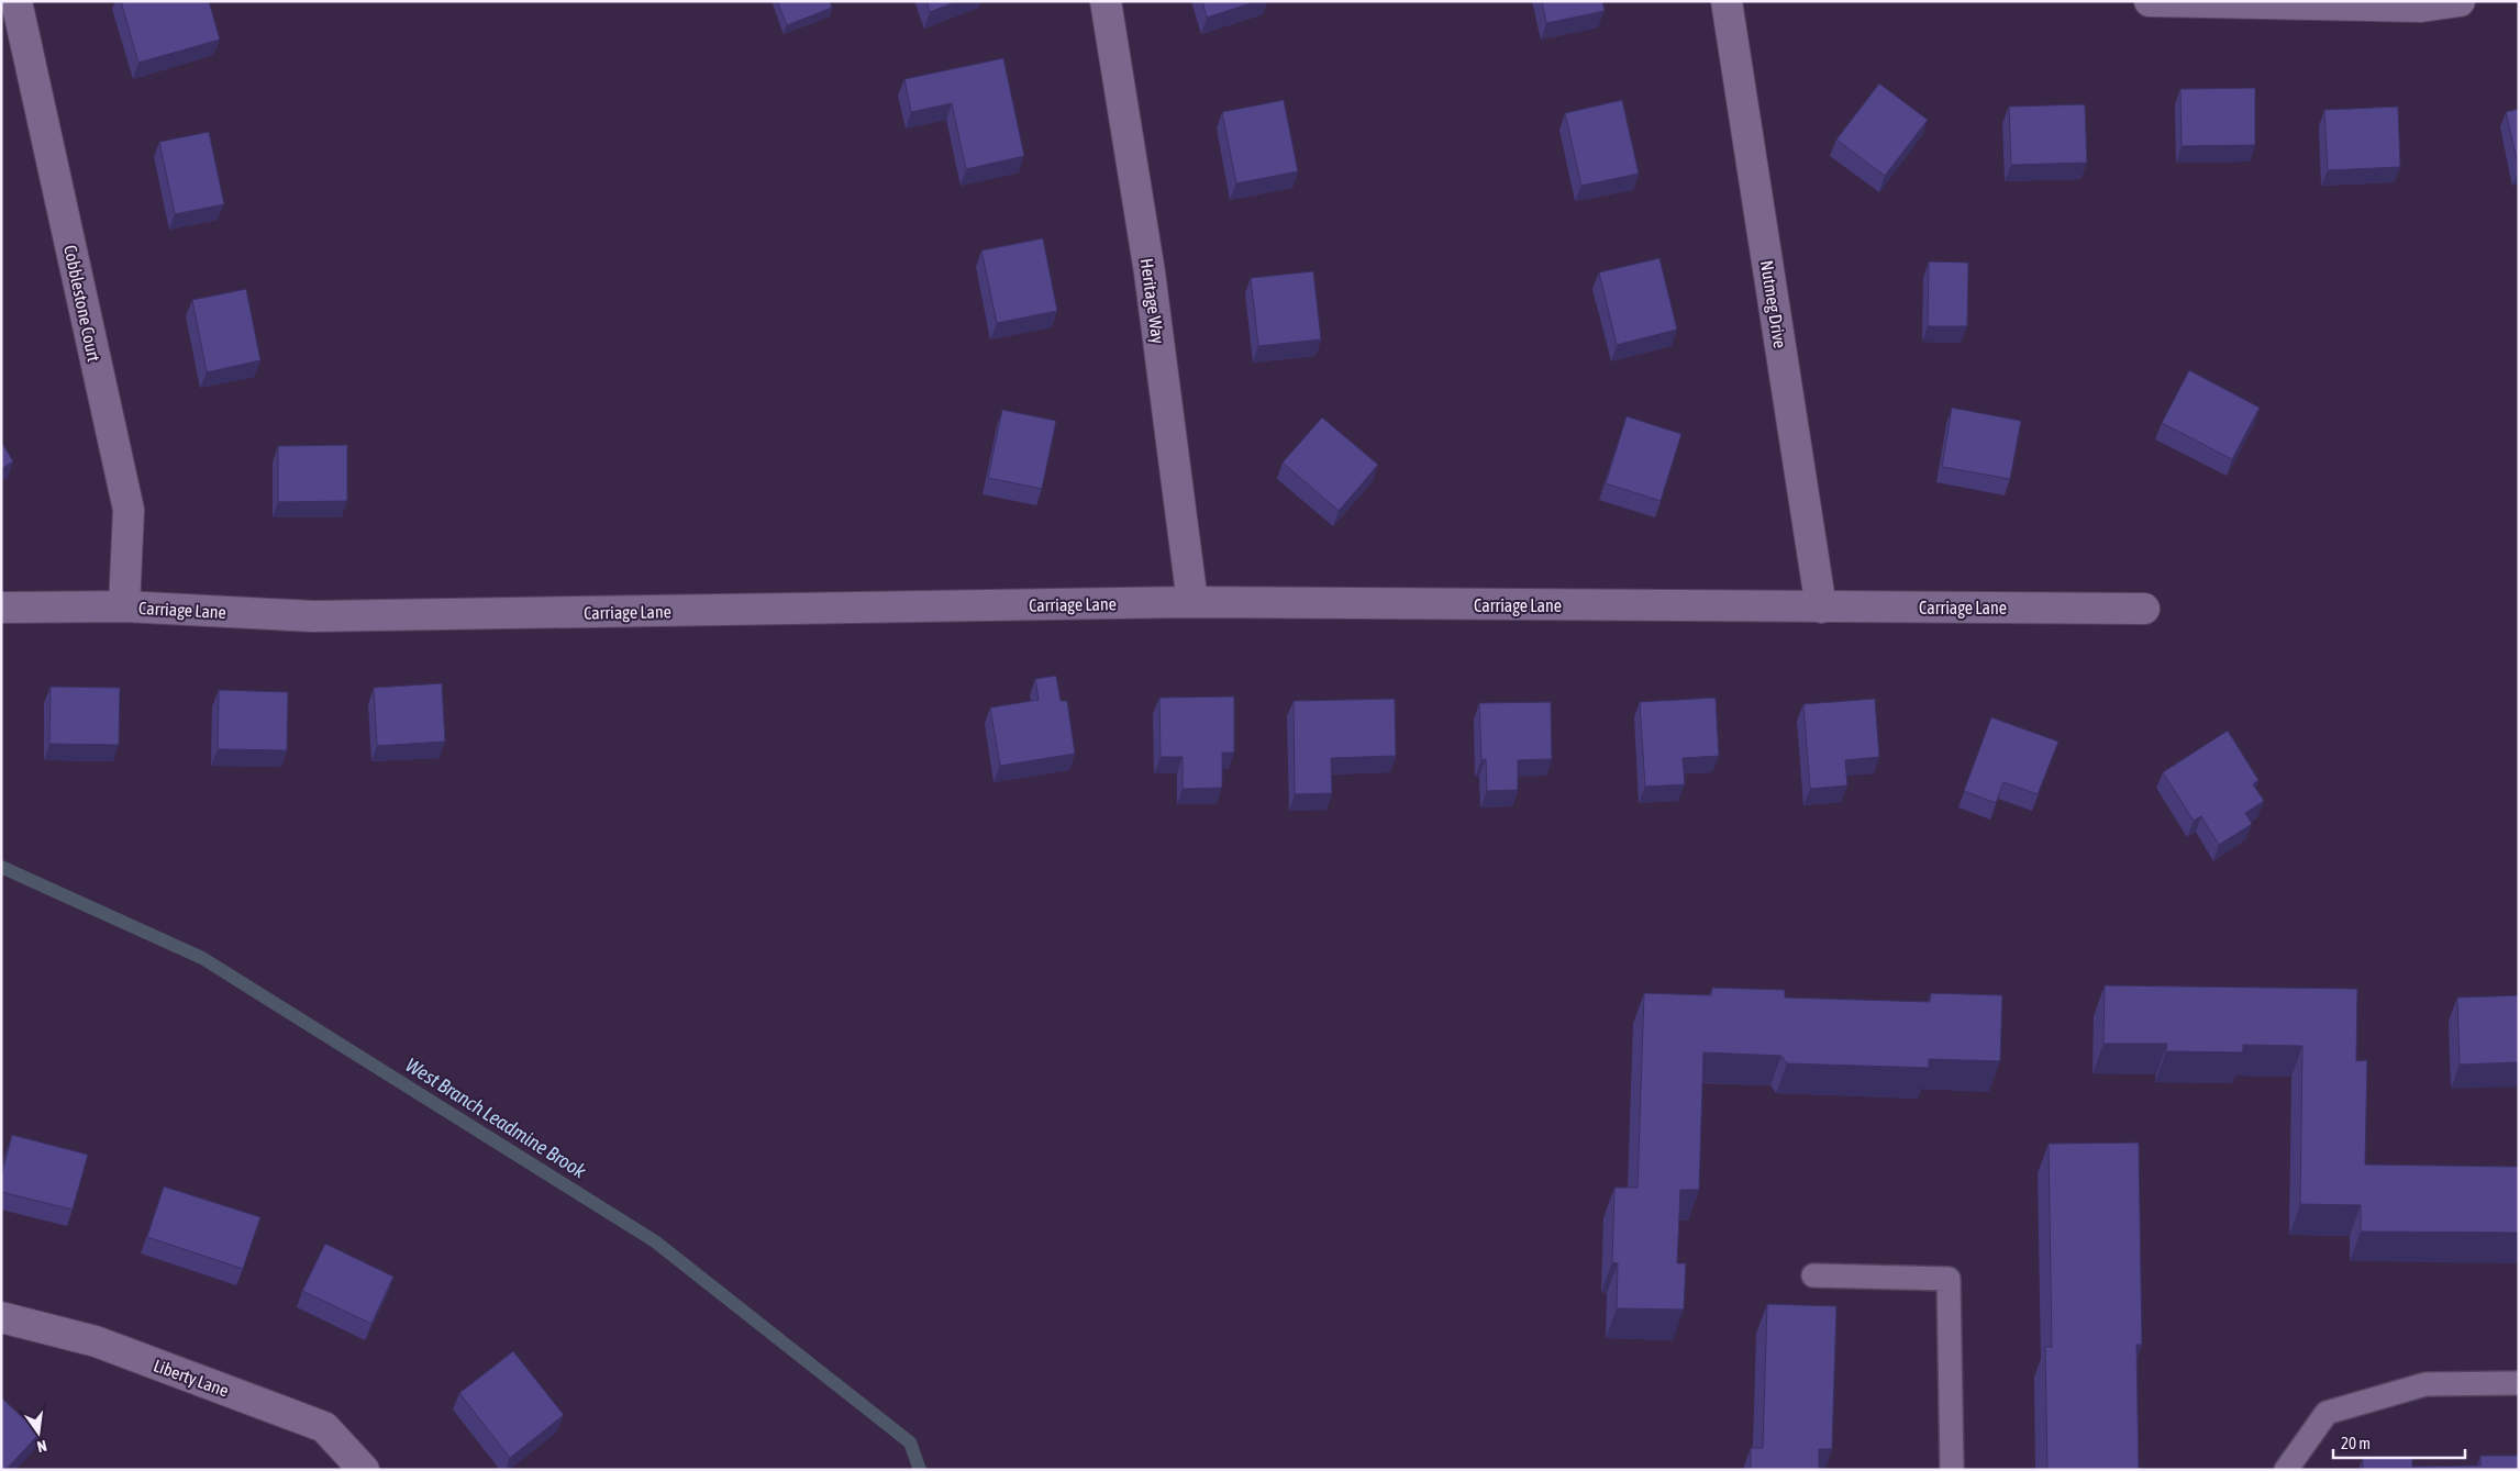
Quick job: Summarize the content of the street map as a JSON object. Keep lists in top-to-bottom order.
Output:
{
  "streets": {
    "street": [
      "Heritage Way",
      "Cobblestone Court",
      "Nutmeg Drive",
      "Carriage Lane",
      "Liberty Lane"
    ]
  },
  "crossings": [
    ["Heritage Way", "Carriage Lane"],
    ["Cobblestone Court", "Carriage Lane"],
    ["Nutmeg Drive", "Carriage Lane"]
  ],
  "water": ["West Branch Leadmine Brook"],
  "scale_bar": "20 m",
  "north": "bottom"
}
